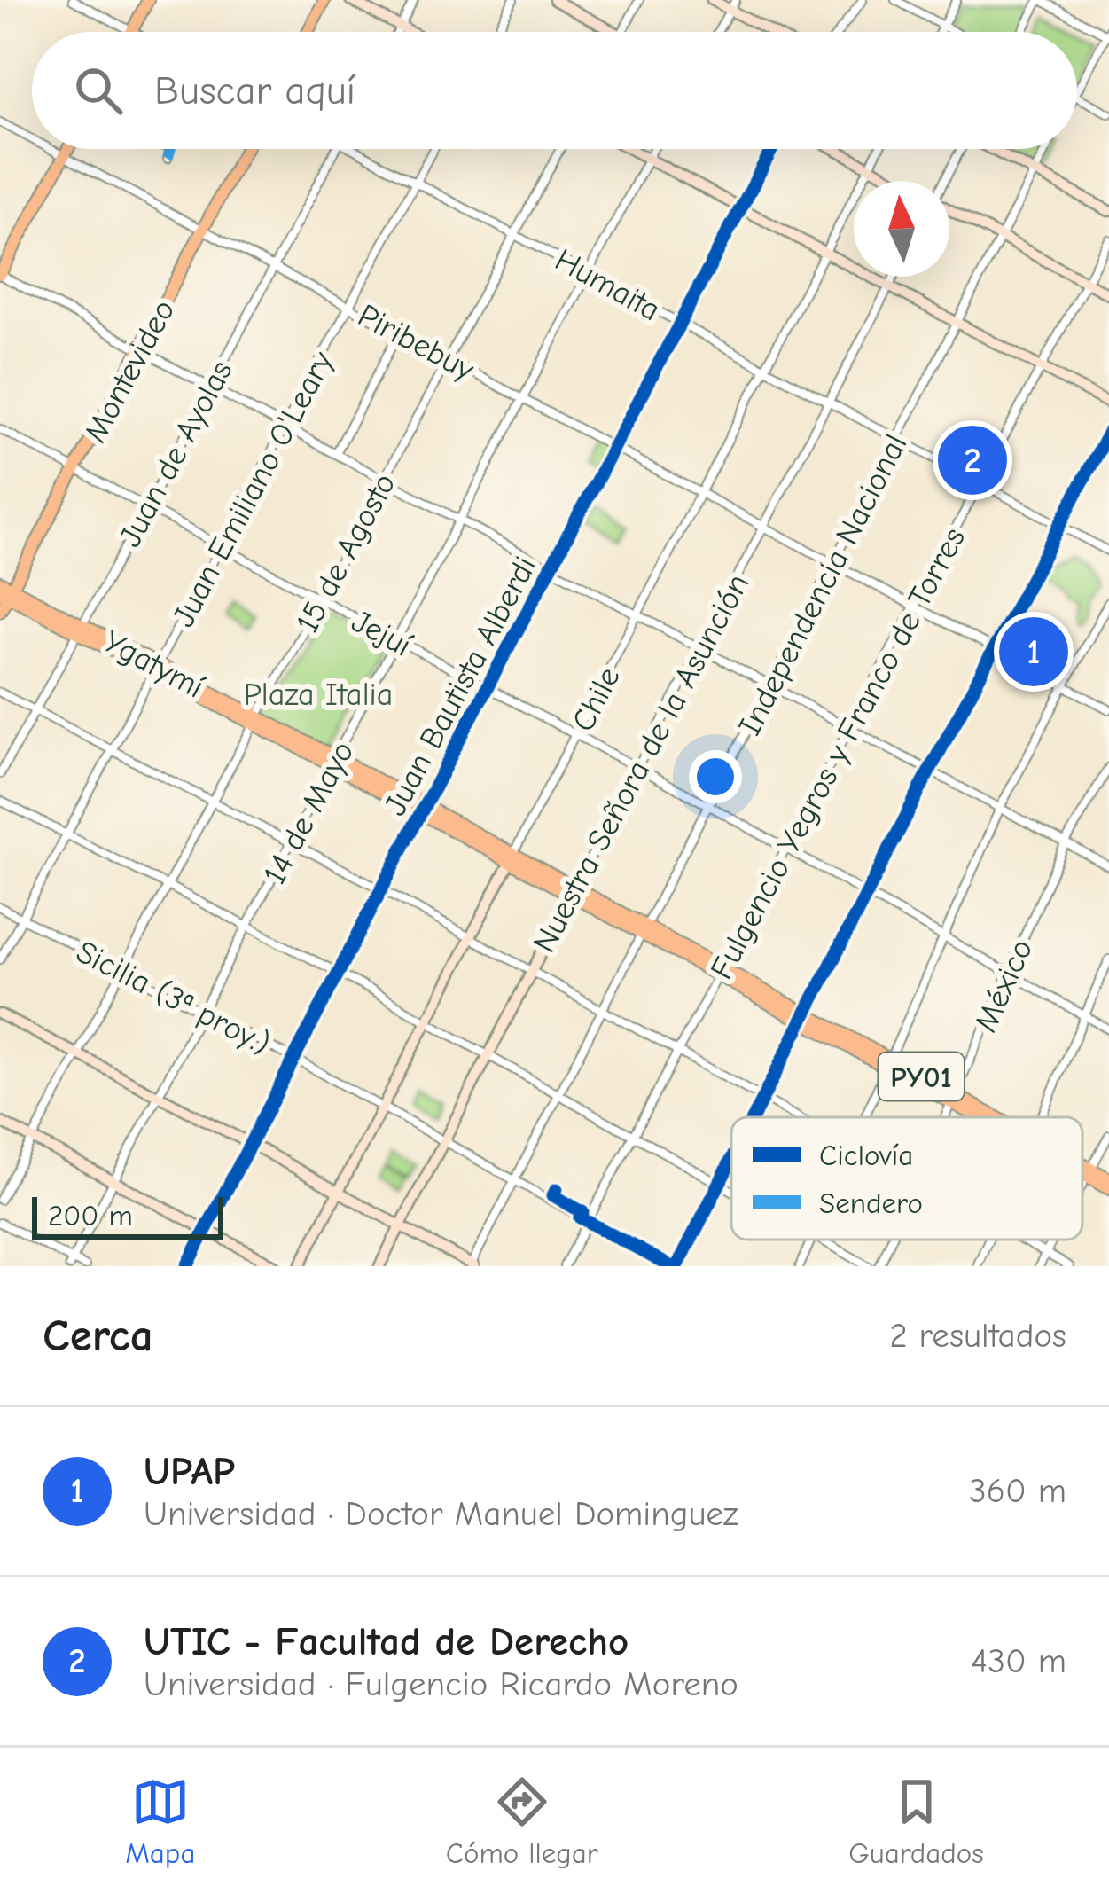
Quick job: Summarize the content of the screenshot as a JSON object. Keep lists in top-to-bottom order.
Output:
{
  "streets": {
    "main road": ["Montevideo", "Ygatymí", "PY01"],
    "street": [
      "Humaita",
      "Piribebuy",
      "Juan de Ayolas",
      "Juan Emiliano O'Leary",
      "15 de Agosto",
      "Independencia Nacional",
      "Jejuí",
      "Juan Bautista Alberdi",
      "Chile",
      "Fulgencio Yegros y Franco de Torres",
      "Nuestra Señora de la Asunción",
      "14 de Mayo",
      "México",
      "Sicilia (3ª proy.)"
    ]
  },
  "crossings": [
    ["Humaita", "Juan Emiliano O'Leary"],
    ["Humaita", "15 de Agosto"],
    ["Humaita", "Independencia Nacional"],
    ["Humaita", "Juan Bautista Alberdi"],
    ["Humaita", "Chile"],
    ["Humaita", "Fulgencio Yegros y Franco de Torres"],
    ["Humaita", "Nuestra Señora de la Asunción"],
    ["Humaita", "14 de Mayo"],
    ["Piribebuy", "Montevideo"],
    ["Piribebuy", "Juan de Ayolas"],
    ["Piribebuy", "Juan Emiliano O'Leary"],
    ["Piribebuy", "15 de Agosto"],
    ["Piribebuy", "Independencia Nacional"],
    ["Piribebuy", "Juan Bautista Alberdi"],
    ["Piribebuy", "Chile"],
    ["Piribebuy", "Fulgencio Yegros y Franco de Torres"],
    ["Piribebuy", "Nuestra Señora de la Asunción"],
    ["Piribebuy", "14 de Mayo"],
    ["Montevideo", "Jejuí"],
    ["Montevideo", "Ygatymí"],
    ["Juan de Ayolas", "Jejuí"],
    ["Juan de Ayolas", "Ygatymí"],
    ["Juan Emiliano O'Leary", "Jejuí"],
    ["Juan Emiliano O'Leary", "Ygatymí"],
    ["Juan Emiliano O'Leary", "Sicilia (3ª proy.)"],
    ["15 de Agosto", "Jejuí"],
    ["15 de Agosto", "Ygatymí"],
    ["15 de Agosto", "Sicilia (3ª proy.)"],
    ["Independencia Nacional", "Jejuí"],
    ["Independencia Nacional", "Ygatymí"],
    ["Independencia Nacional", "Sicilia (3ª proy.)"],
    ["Independencia Nacional", "PY01"],
    ["Jejuí", "Juan Bautista Alberdi"],
    ["Jejuí", "Chile"],
    ["Jejuí", "Fulgencio Yegros y Franco de Torres"],
    ["Jejuí", "Nuestra Señora de la Asunción"],
    ["Jejuí", "14 de Mayo"],
    ["Jejuí", "México"],
    ["Ygatymí", "Juan Bautista Alberdi"],
    ["Ygatymí", "Chile"],
    ["Ygatymí", "Nuestra Señora de la Asunción"],
    ["Ygatymí", "14 de Mayo"],
    ["Ygatymí", "PY01"],
    ["Juan Bautista Alberdi", "Sicilia (3ª proy.)"],
    ["Chile", "Sicilia (3ª proy.)"],
    ["Fulgencio Yegros y Franco de Torres", "Sicilia (3ª proy.)"],
    ["Fulgencio Yegros y Franco de Torres", "PY01"],
    ["Nuestra Señora de la Asunción", "Sicilia (3ª proy.)"],
    ["14 de Mayo", "Sicilia (3ª proy.)"],
    ["México", "PY01"]
  ],
  "parks": ["Plaza Italia"],
  "legend": ["Ciclovía", "Sendero"],
  "scale_bar": "200 m",
  "north": "top",
  "page": {
    "search": "Buscar aquí",
    "pins": ["2", "1"],
    "scale": "200 m",
    "heading": ["Cerca", "2 resultados"],
    "list": [
      {
        "mark": "1",
        "name": "UPAP",
        "note": "Universidad · Doctor Manuel Dominguez",
        "value": "360 m"
      },
      {
        "mark": "2",
        "name": "UTIC - Facultad de Derecho",
        "note": "Universidad · Fulgencio Ricardo Moreno",
        "value": "430 m"
      }
    ],
    "nav": ["Mapa", "Cómo llegar", "Guardados"]
  }
}
